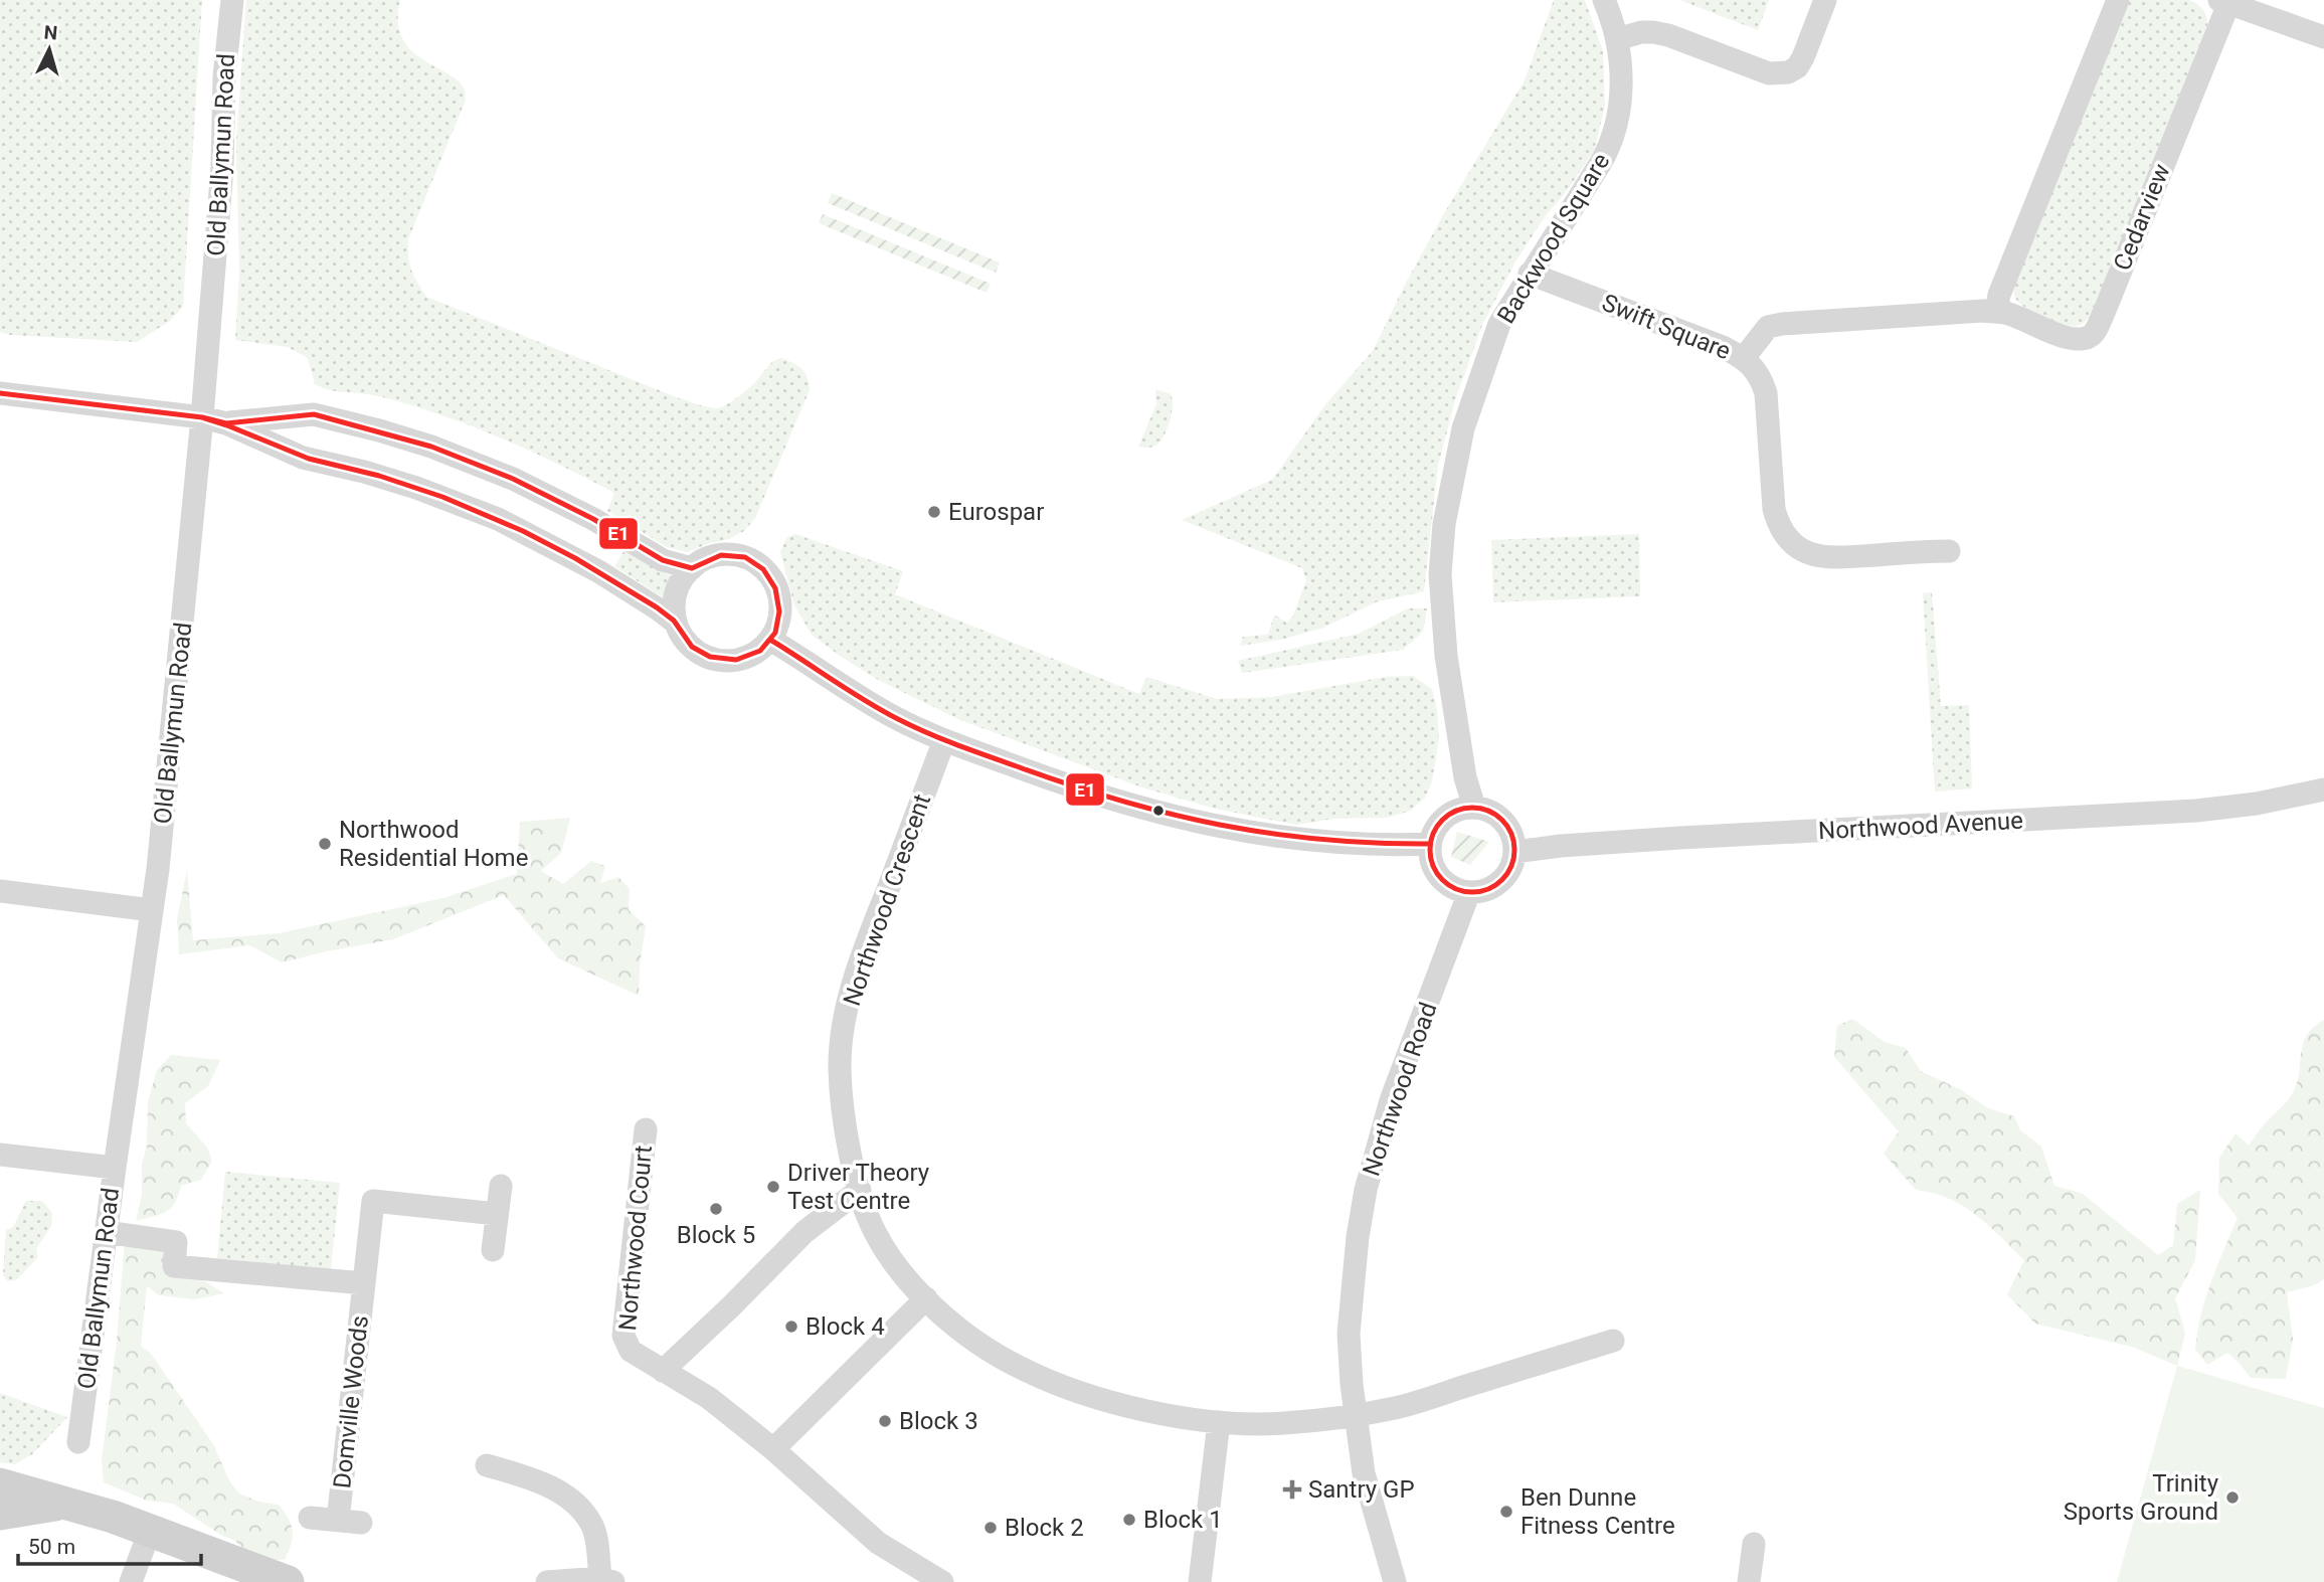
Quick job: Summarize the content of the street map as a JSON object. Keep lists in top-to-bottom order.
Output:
{
  "streets": {
    "street": [
      "Old Ballymun Road",
      "Cedarview",
      "Backwood Square",
      "Swift Square",
      "Northwood Avenue",
      "Northwood Crescent",
      "Northwood Road",
      "Northwood Court",
      "Domville Woods"
    ]
  },
  "crossings": [
    ["Old Ballymun Road", "Domville Woods"],
    ["Cedarview", "Swift Square"],
    ["Backwood Square", "Swift Square"],
    ["Backwood Square", "Northwood Avenue"],
    ["Backwood Square", "Northwood Road"],
    ["Northwood Avenue", "Northwood Road"],
    ["Northwood Crescent", "Northwood Road"]
  ],
  "places": {
    "other": [
      "Eurospar",
      "Northwood Residential Home",
      "Driver Theory Test Centre",
      "Block 5",
      "Block 4",
      "Block 3",
      "Trinity Sports Ground",
      "Ben Dunne Fitness Centre",
      "Block 1",
      "Block 2"
    ],
    "health": ["Santry GP"]
  },
  "lines": ["transit line E1"],
  "scale_bar": "50 m",
  "north": "top"
}
